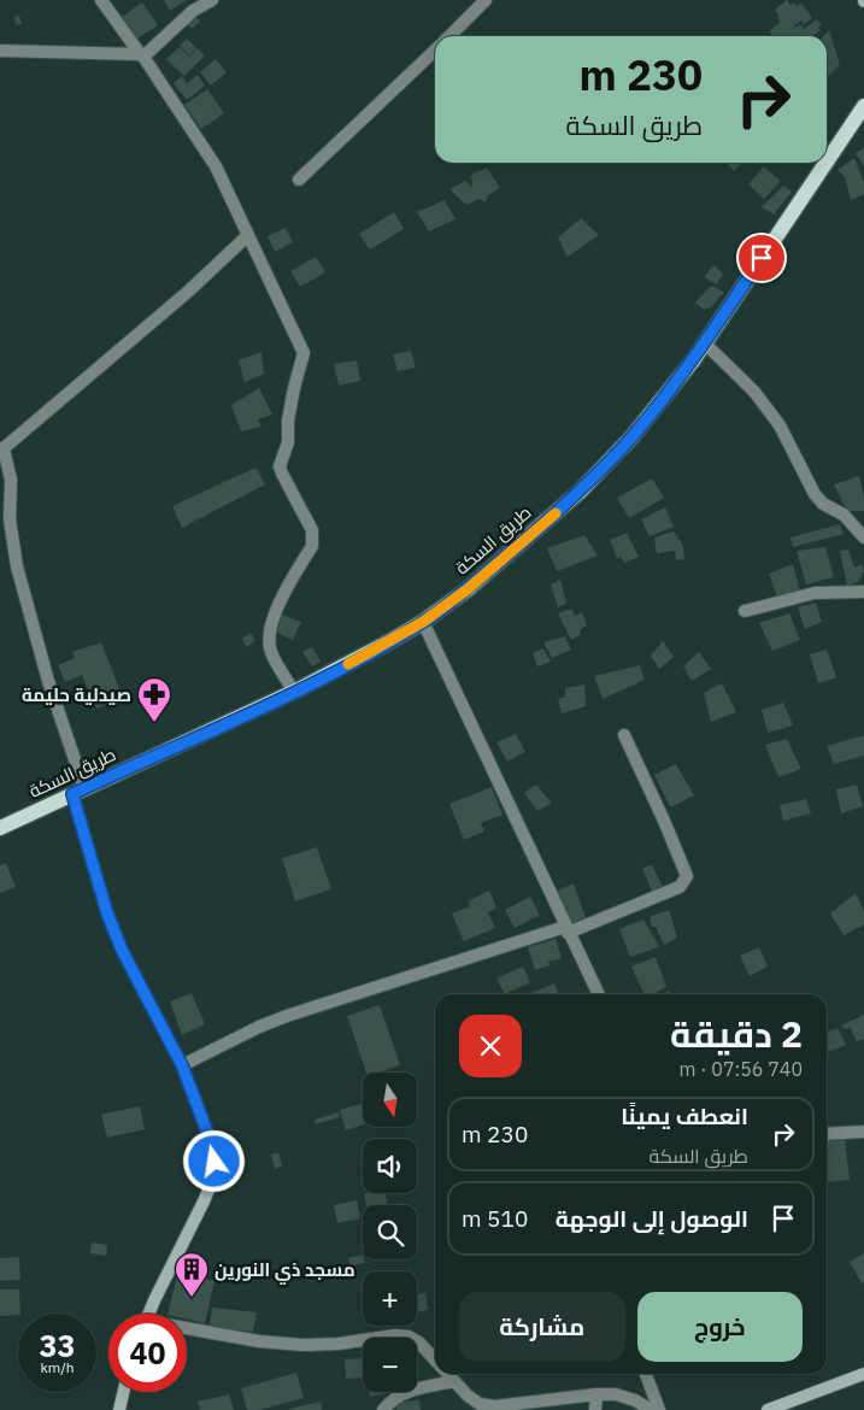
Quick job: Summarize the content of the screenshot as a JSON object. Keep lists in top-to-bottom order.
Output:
{
  "streets": {
    "main road": ["طريق السكة"]
  },
  "places": {
    "pharmacy": ["صيدلية حليمة"],
    "building": ["مسجد ذي النورين"]
  },
  "north": "bottom",
  "page": {
    "turn": ["230 m", "طريق السكة"],
    "heading": ["2 دقيقة", "740 m · 07:56"],
    "map_buttons": ["+", "−"],
    "list": [
      {
        "name": "انعطف يمينًا",
        "note": "طريق السكة",
        "value": "230 m"
      },
      {
        "name": "الوصول إلى الوجهة",
        "value": "510 m"
      }
    ],
    "buttons": ["خروج", "مشاركة"],
    "speed": "33 km/h",
    "limit": "40"
  }
}
